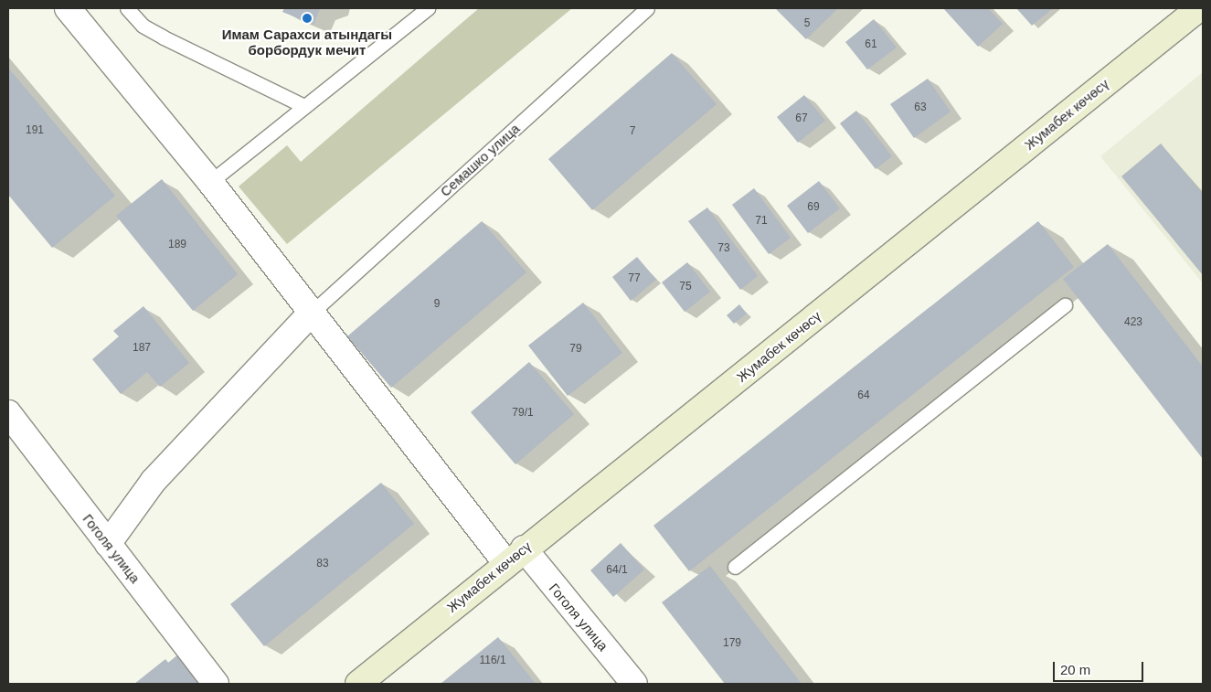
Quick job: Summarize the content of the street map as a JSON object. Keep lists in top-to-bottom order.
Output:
{
  "streets": {
    "street": ["Жумабек көчөсү", "Гоголя улица"],
    "lane": ["Семашко улица"]
  },
  "crossings": [
    ["Жумабек көчөсү", "Гоголя улица"],
    ["Семашко улица", "Гоголя улица"]
  ],
  "places": ["Имам Сарахси атындагы борбордук мечит"],
  "house_numbers": [
    "5",
    "61",
    "63",
    "67",
    "191",
    "7",
    "69",
    "71",
    "189",
    "73",
    "77",
    "75",
    "9",
    "423",
    "187",
    "79",
    "64",
    "79/1",
    "83",
    "64/1",
    "179",
    "116/1"
  ],
  "scale_bar": "20 m"
}
